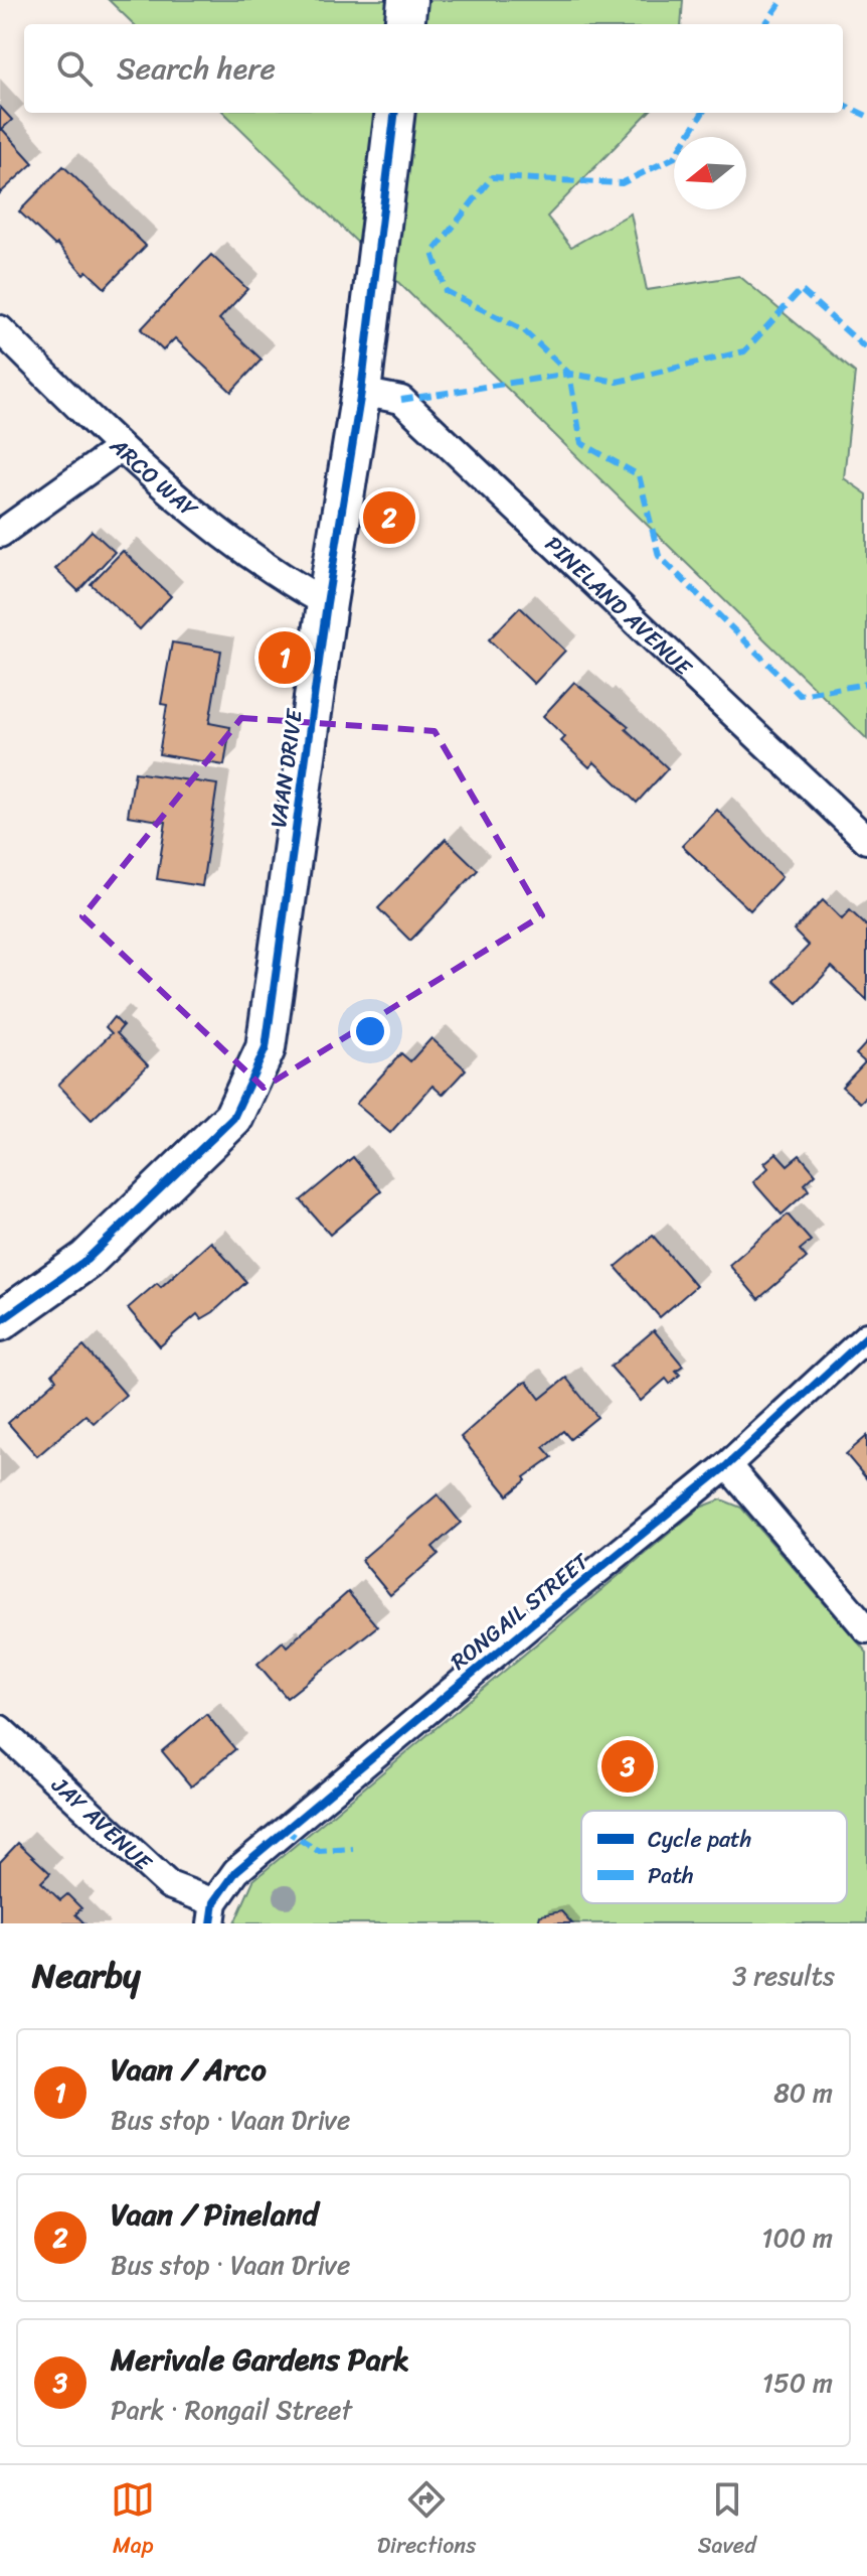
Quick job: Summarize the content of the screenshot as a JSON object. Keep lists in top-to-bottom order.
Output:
{
  "streets": {
    "street": [
      "ARCO WAY",
      "PINELAND AVENUE",
      "VAAN DRIVE",
      "RONGAIL STREET",
      "JAY AVENUE"
    ]
  },
  "crossings": [
    ["ARCO WAY", "VAAN DRIVE"],
    ["PINELAND AVENUE", "VAAN DRIVE"],
    ["RONGAIL STREET", "JAY AVENUE"]
  ],
  "legend": ["Cycle path", "Path"],
  "north": "left",
  "page": {
    "search": "Search here",
    "pins": ["2", "1", "3"],
    "heading": ["Nearby", "3 results"],
    "list": [
      {
        "mark": "1",
        "name": "Vaan / Arco",
        "note": "Bus stop · Vaan Drive",
        "value": "80 m"
      },
      {
        "mark": "2",
        "name": "Vaan / Pineland",
        "note": "Bus stop · Vaan Drive",
        "value": "100 m"
      },
      {
        "mark": "3",
        "name": "Merivale Gardens Park",
        "note": "Park · Rongail Street",
        "value": "150 m"
      }
    ],
    "nav": ["Map", "Directions", "Saved"]
  }
}
